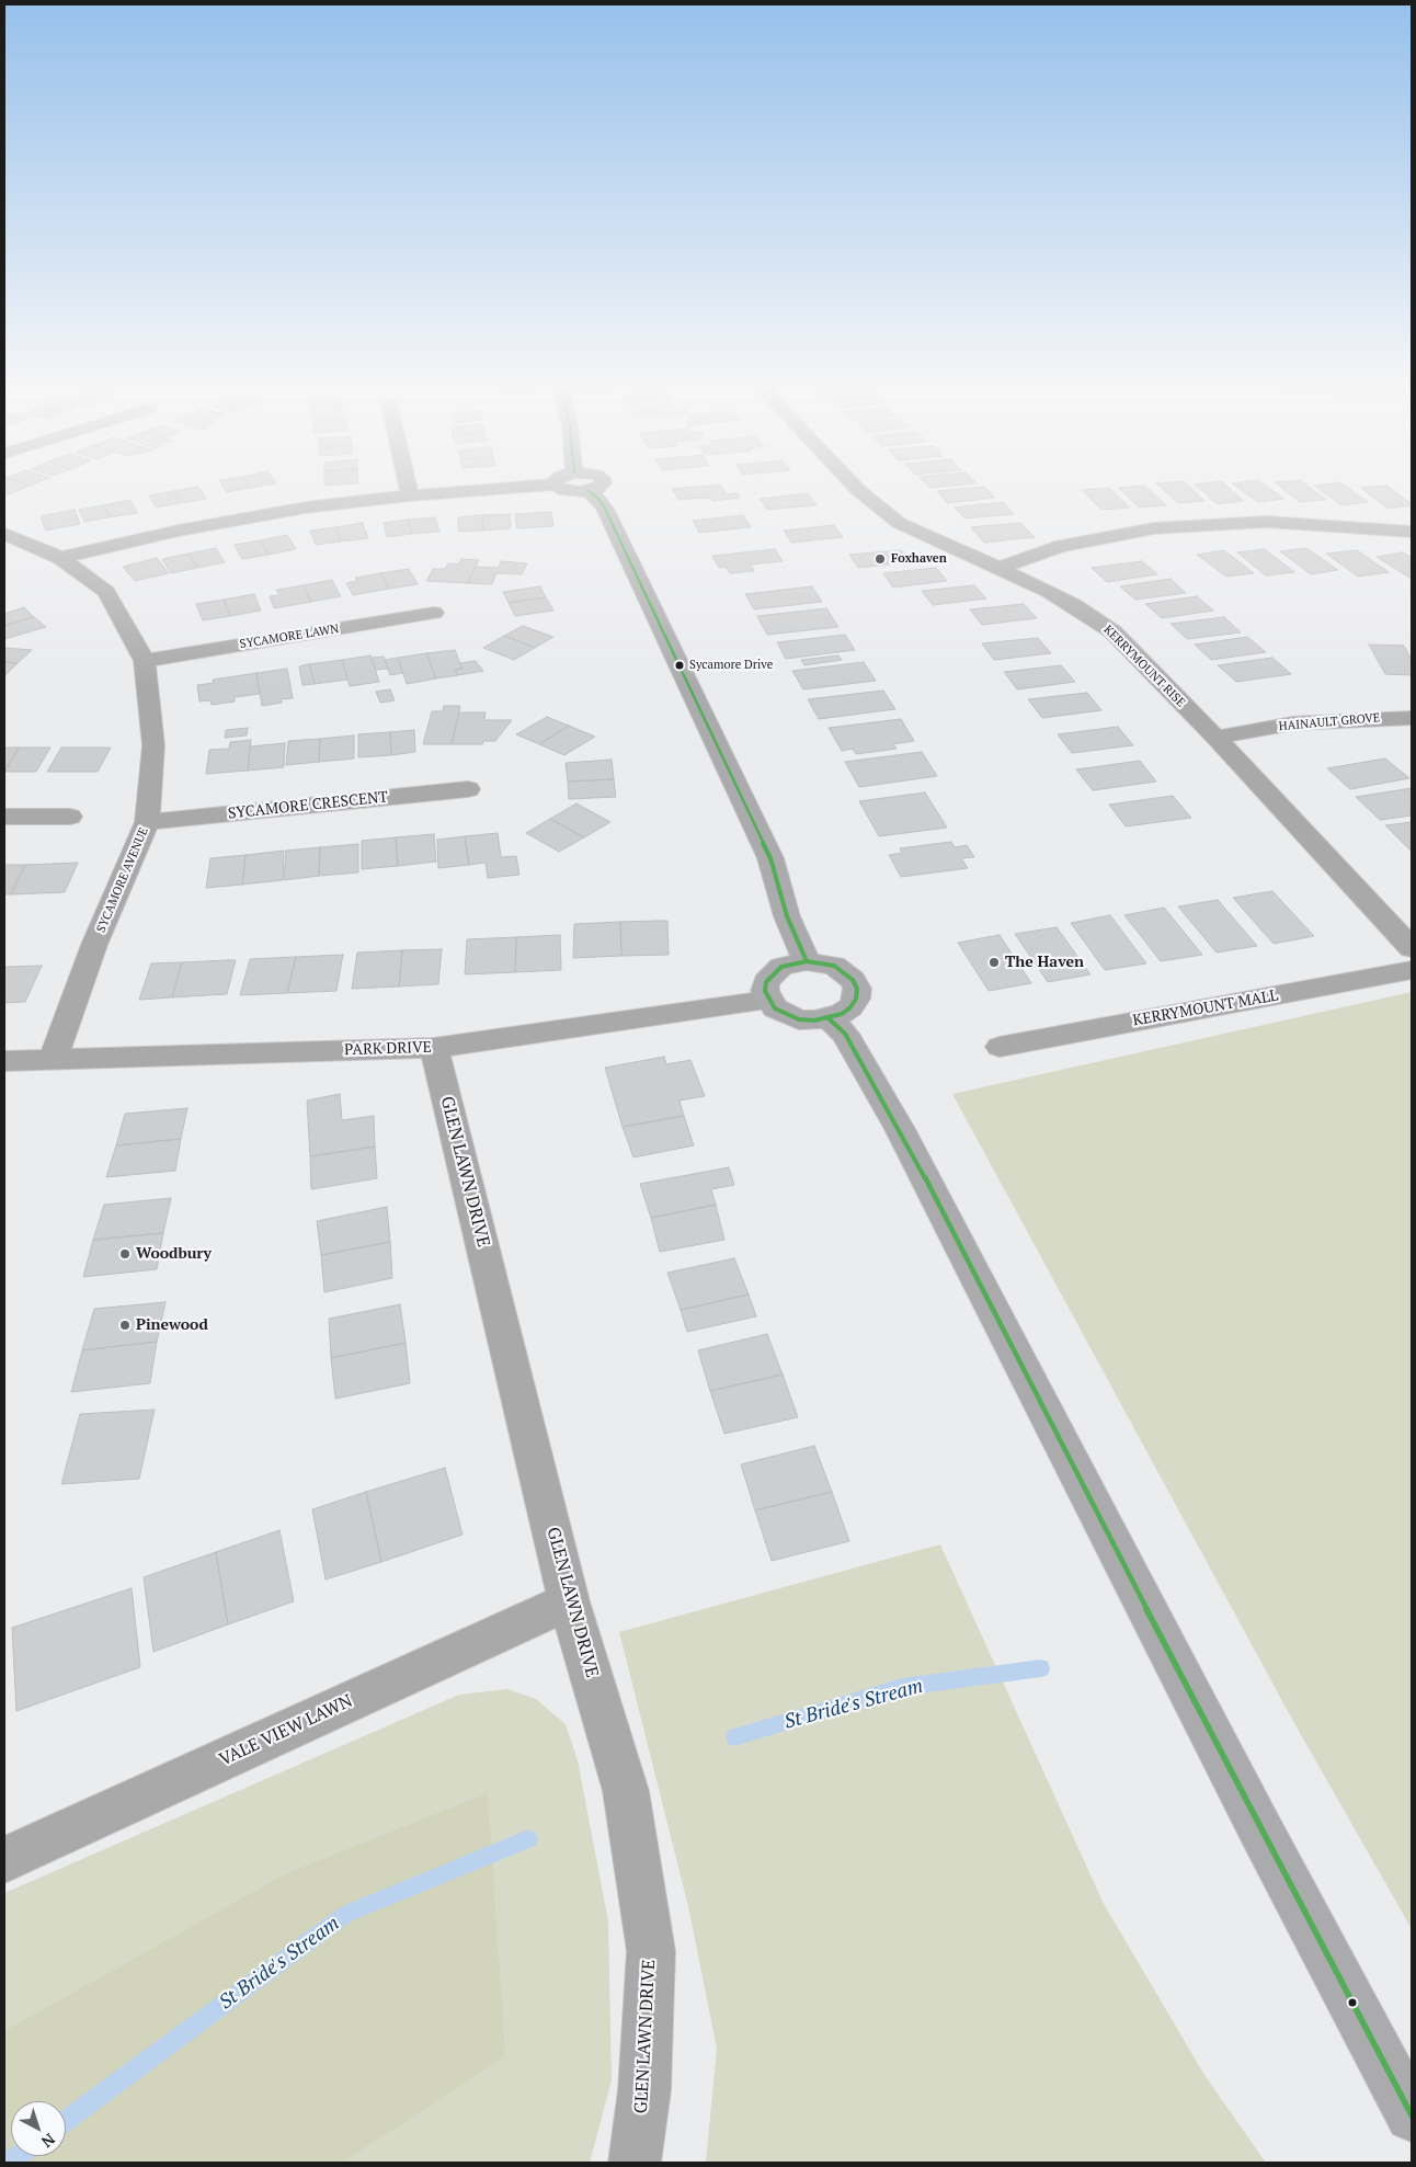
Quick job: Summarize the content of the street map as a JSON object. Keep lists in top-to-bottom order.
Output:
{
  "streets": {
    "street": [
      "SYCAMORE LAWN",
      "KERRYMOUNT RISE",
      "HAINAULT GROVE",
      "SYCAMORE CRESCENT",
      "SYCAMORE AVENUE",
      "KERRYMOUNT MALL",
      "PARK DRIVE",
      "GLEN LAWN DRIVE",
      "VALE VIEW LAWN"
    ]
  },
  "crossings": [
    ["SYCAMORE LAWN", "SYCAMORE AVENUE"],
    ["KERRYMOUNT RISE", "HAINAULT GROVE"],
    ["SYCAMORE CRESCENT", "SYCAMORE AVENUE"],
    ["SYCAMORE AVENUE", "PARK DRIVE"],
    ["PARK DRIVE", "GLEN LAWN DRIVE"],
    ["GLEN LAWN DRIVE", "VALE VIEW LAWN"]
  ],
  "water": ["St Bride's Stream"],
  "places": [
    "Foxhaven",
    "Sycamore Drive",
    "The Haven",
    "Woodbury",
    "Pinewood"
  ],
  "north": "bottom right"
}
